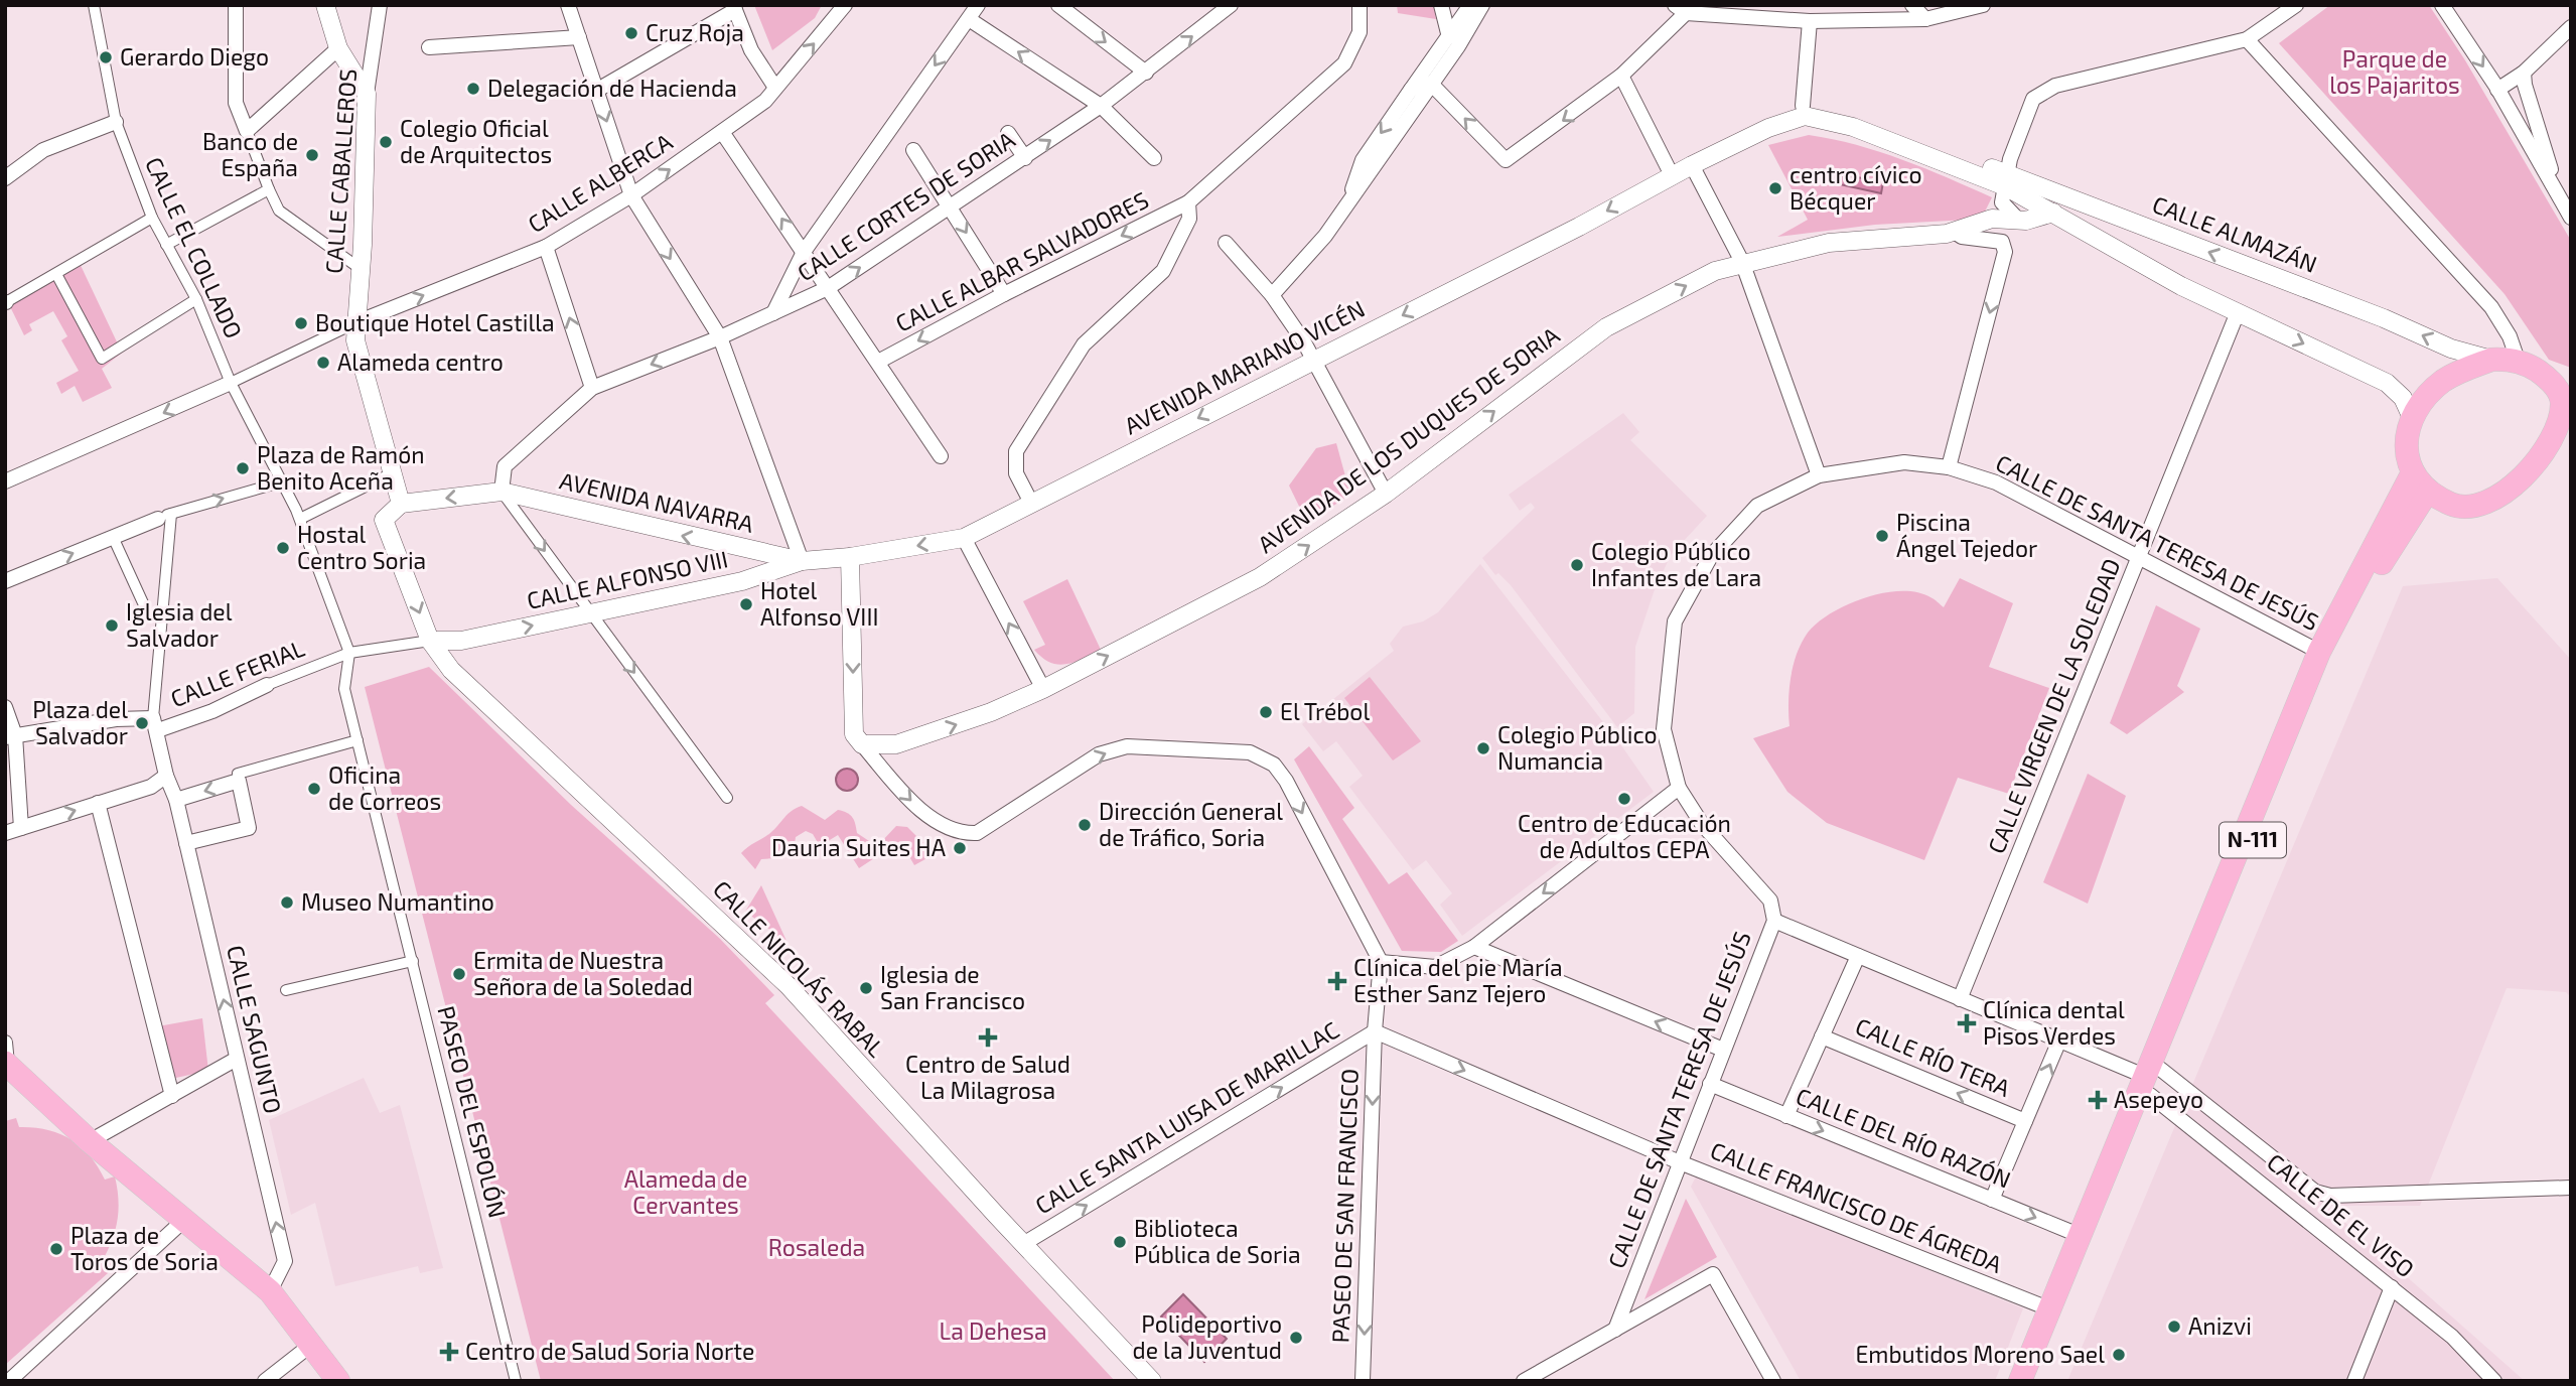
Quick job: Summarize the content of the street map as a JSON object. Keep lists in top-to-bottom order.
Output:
{
  "streets": {
    "main road": ["N-111"],
    "street": [
      "CALLE CABALLEROS",
      "CALLE ALBERCA",
      "CALLE CORTES DE SORIA",
      "CALLE ALMAZÁN",
      "CALLE EL COLLADO",
      "CALLE ALBAR SALVADORES",
      "AVENIDA MARIANO VICÉN",
      "AVENIDA DE LOS DUQUES DE SORIA",
      "AVENIDA NAVARRA",
      "CALLE DE SANTA TERESA DE JESÚS",
      "CALLE ALFONSO VIII",
      "CALLE FERIAL",
      "CALLE VIRGEN DE LA SOLEDAD",
      "CALLE NICOLÁS RABAL",
      "CALLE SAGUNTO",
      "CALLE RÍO TERA",
      "PASEO DEL ESPOLÓN",
      "CALLE SANTA LUISA DE MARILLAC",
      "CALLE DEL RÍO RAZÓN",
      "PASEO DE SAN FRANCISCO",
      "CALLE FRANCISCO DE ÁGREDA",
      "CALLE DE EL VISO"
    ]
  },
  "crossings": [
    ["CALLE CABALLEROS", "CALLE ALBERCA"],
    ["CALLE CORTES DE SORIA", "AVENIDA NAVARRA"],
    ["CALLE ALMAZÁN", "AVENIDA MARIANO VICÉN"],
    ["CALLE ALMAZÁN", "AVENIDA DE LOS DUQUES DE SORIA"],
    ["CALLE ALMAZÁN", "CALLE VIRGEN DE LA SOLEDAD"],
    ["CALLE EL COLLADO", "CALLE FERIAL"],
    ["CALLE EL COLLADO", "PASEO DEL ESPOLÓN"],
    ["AVENIDA MARIANO VICÉN", "AVENIDA NAVARRA"],
    ["AVENIDA MARIANO VICÉN", "CALLE ALFONSO VIII"],
    ["AVENIDA NAVARRA", "CALLE ALFONSO VIII"],
    ["AVENIDA NAVARRA", "CALLE NICOLÁS RABAL"],
    ["CALLE DE SANTA TERESA DE JESÚS", "CALLE VIRGEN DE LA SOLEDAD"],
    ["CALLE DE SANTA TERESA DE JESÚS", "CALLE DEL RÍO RAZÓN"],
    ["CALLE DE SANTA TERESA DE JESÚS", "CALLE FRANCISCO DE ÁGREDA"],
    ["CALLE ALFONSO VIII", "CALLE FERIAL"],
    ["CALLE ALFONSO VIII", "CALLE NICOLÁS RABAL"],
    ["CALLE FERIAL", "CALLE NICOLÁS RABAL"],
    ["CALLE FERIAL", "PASEO DEL ESPOLÓN"],
    ["N-111", "CALLE DE EL VISO"],
    ["CALLE NICOLÁS RABAL", "CALLE SANTA LUISA DE MARILLAC"],
    ["CALLE SANTA LUISA DE MARILLAC", "PASEO DE SAN FRANCISCO"],
    ["CALLE SANTA LUISA DE MARILLAC", "CALLE FRANCISCO DE ÁGREDA"],
    ["PASEO DE SAN FRANCISCO", "CALLE FRANCISCO DE ÁGREDA"]
  ],
  "one_way": [
    "CALLE ALBAR SALVADORES",
    "AVENIDA MARIANO VICÉN",
    "AVENIDA DE LOS DUQUES DE SORIA",
    "AVENIDA NAVARRA",
    "CALLE SANTA LUISA DE MARILLAC",
    "CALLE DEL RÍO RAZÓN",
    "PASEO DE SAN FRANCISCO"
  ],
  "parks": [
    "Parque de los Pajaritos",
    "Alameda de Cervantes",
    "Rosaleda",
    "La Dehesa"
  ],
  "places": {
    "other": [
      "Cruz Roja",
      "Gerardo Diego",
      "Delegación de Hacienda",
      "Colegio Oficial de Arquitectos",
      "Banco de España",
      "centro cívico Bécquer",
      "Boutique Hotel Castilla",
      "Alameda centro",
      "Plaza de Ramón Benito Aceña",
      "Piscina Ángel Tejedor",
      "Hostal Centro Soria",
      "Colegio Público Infantes de Lara",
      "Hotel Alfonso VIII",
      "Iglesia del Salvador",
      "El Trébol",
      "Plaza del Salvador",
      "Colegio Público Numancia",
      "Oficina de Correos",
      "Centro de Educación de Adultos CEPA",
      "Dirección General de Tráfico, Soria",
      "Dauria Suites HA",
      "Museo Numantino",
      "Ermita de Nuestra Señora de la Soledad",
      "Iglesia de San Francisco",
      "Biblioteca Pública de Soria",
      "Plaza de Toros de Soria",
      "Anizvi",
      "Polideportivo de la Juventud",
      "Embutidos Moreno Sael"
    ],
    "health": [
      "Clínica del pie María Esther Sanz Tejero",
      "Clínica dental Pisos Verdes",
      "Centro de Salud La Milagrosa",
      "Asepeyo",
      "Centro de Salud Soria Norte"
    ]
  }
}
